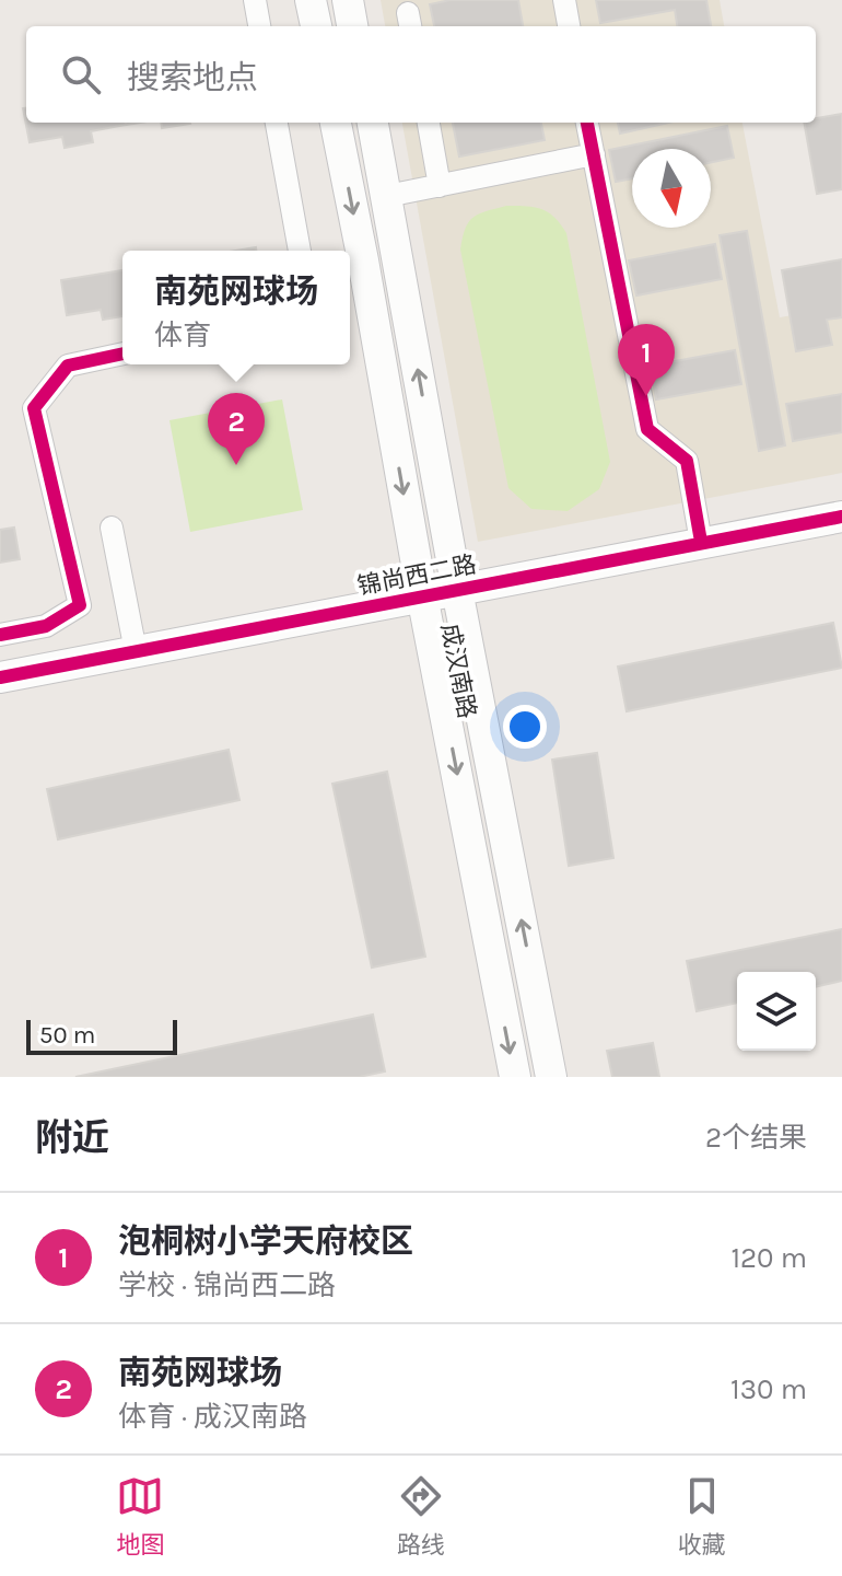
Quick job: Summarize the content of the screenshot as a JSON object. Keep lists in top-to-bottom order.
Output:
{
  "streets": {
    "main road": ["锦尚西二路", "成汉南路"]
  },
  "crossings": [
    ["锦尚西二路", "成汉南路"]
  ],
  "scale_bar": "50 m",
  "north": "bottom",
  "page": {
    "search": "搜索地点",
    "popup": ["南苑网球场", "体育"],
    "pins": ["1", "2"],
    "scale": "50 m",
    "heading": ["附近", "2个结果"],
    "list": [
      {
        "mark": "1",
        "name": "泡桐树小学天府校区",
        "note": "学校 · 锦尚西二路",
        "value": "120 m"
      },
      {
        "mark": "2",
        "name": "南苑网球场",
        "note": "体育 · 成汉南路",
        "value": "130 m"
      }
    ],
    "nav": ["地图", "路线", "收藏"]
  }
}
